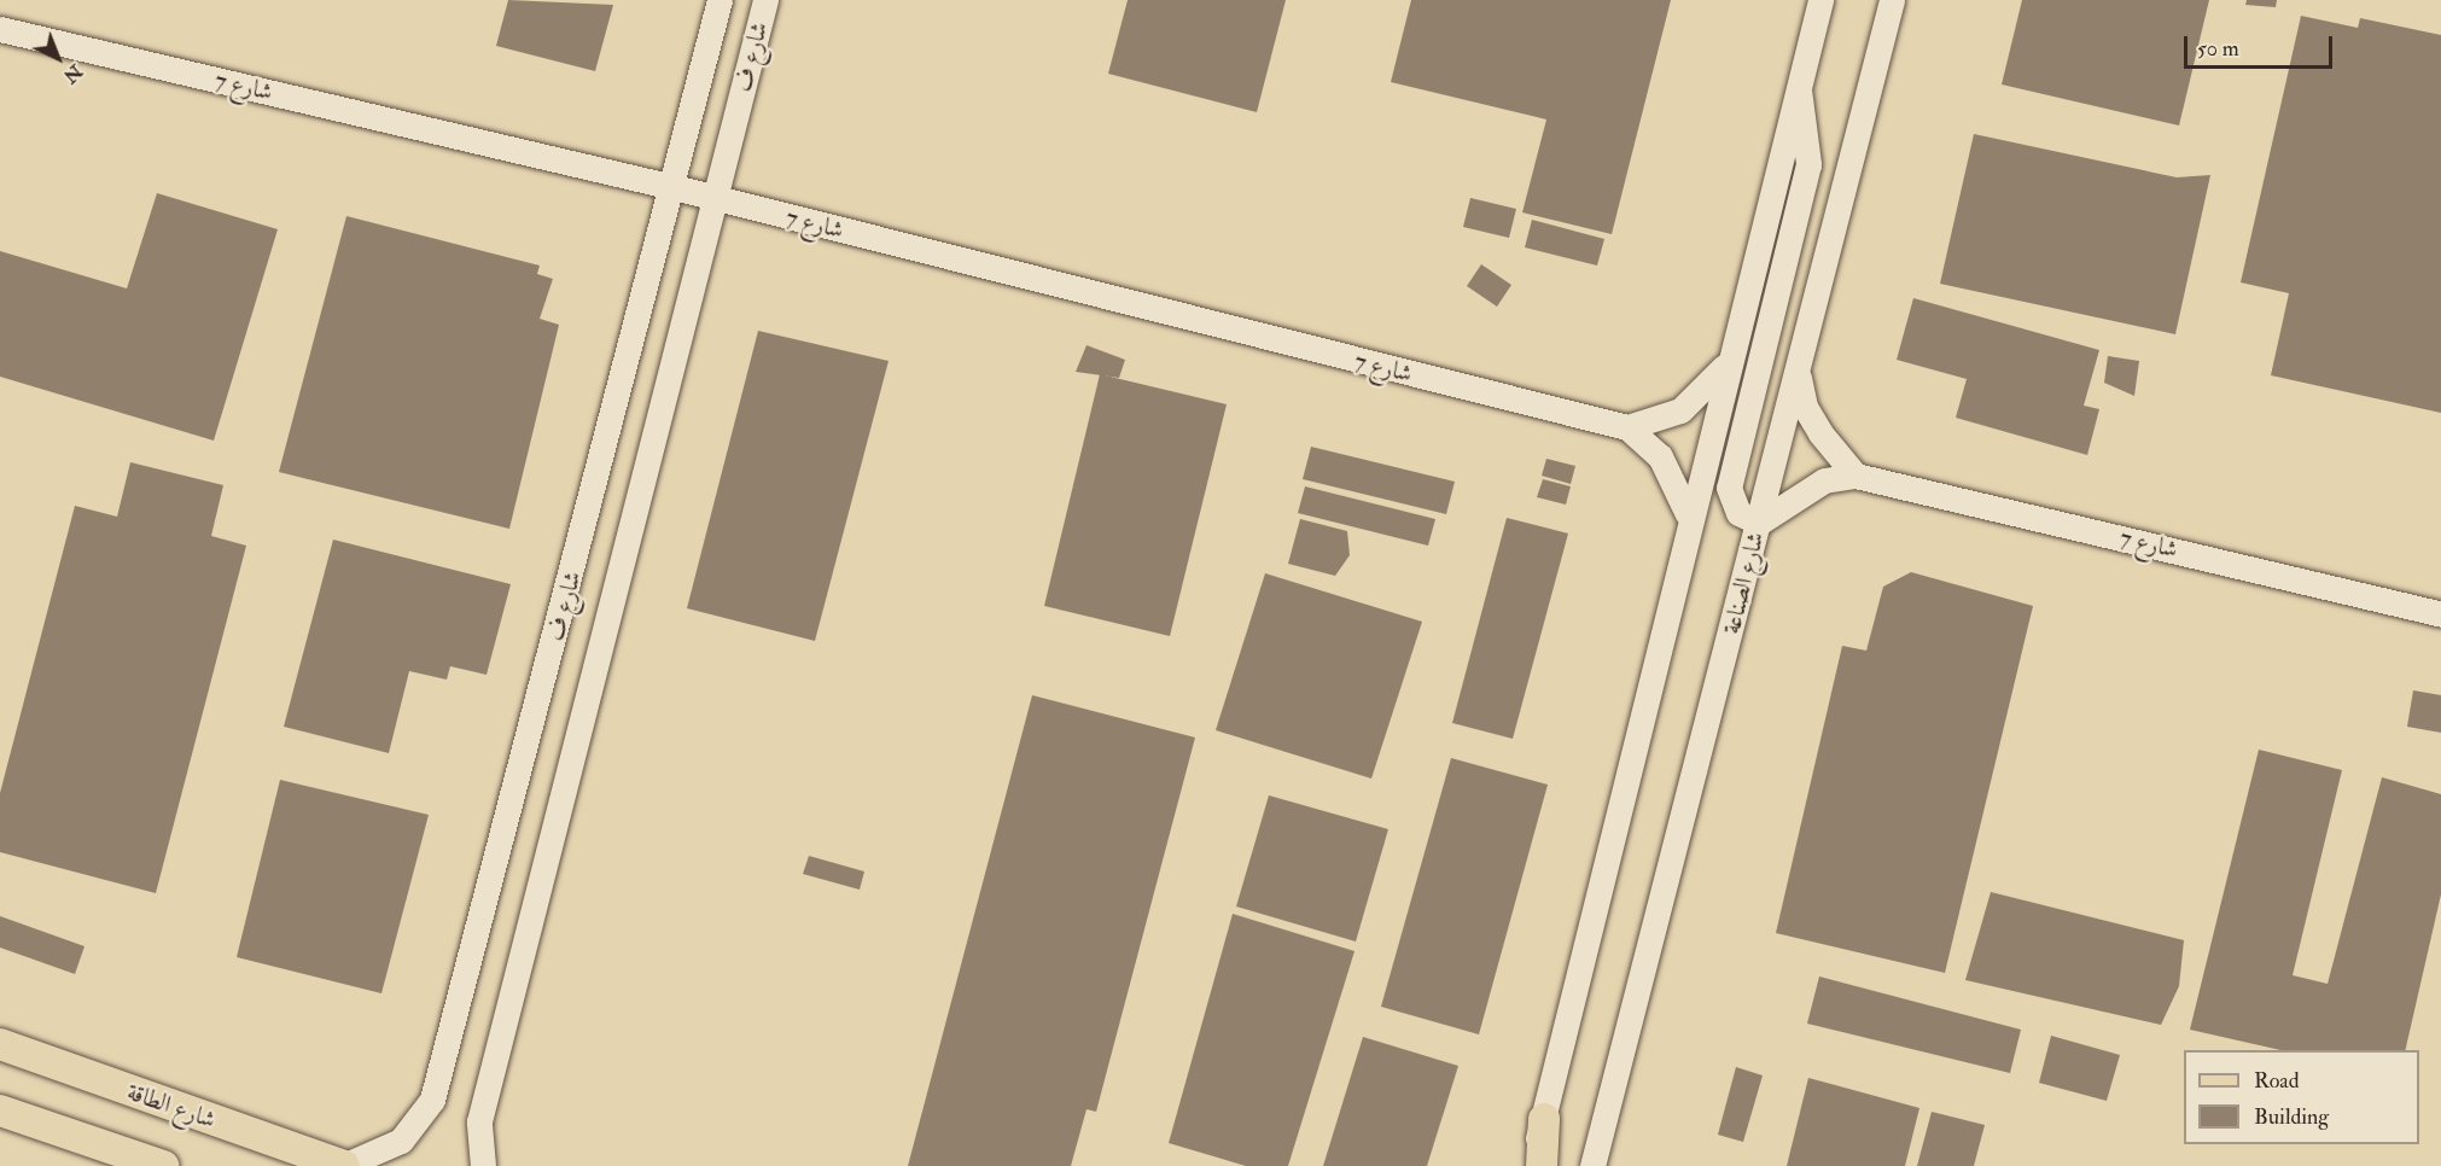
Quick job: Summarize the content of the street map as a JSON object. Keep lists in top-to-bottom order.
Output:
{
  "streets": {
    "main road": ["شارع الطاقة"],
    "street": ["شارع ف", "شارع 7", "شارع الصناعة"]
  },
  "crossings": [
    ["شارع ف", "شارع 7"],
    ["شارع ف", "شارع الطاقة"],
    ["شارع 7", "شارع الصناعة"]
  ],
  "legend": ["Road", "Building"],
  "scale_bar": "50 m",
  "north": "bottom right"
}
